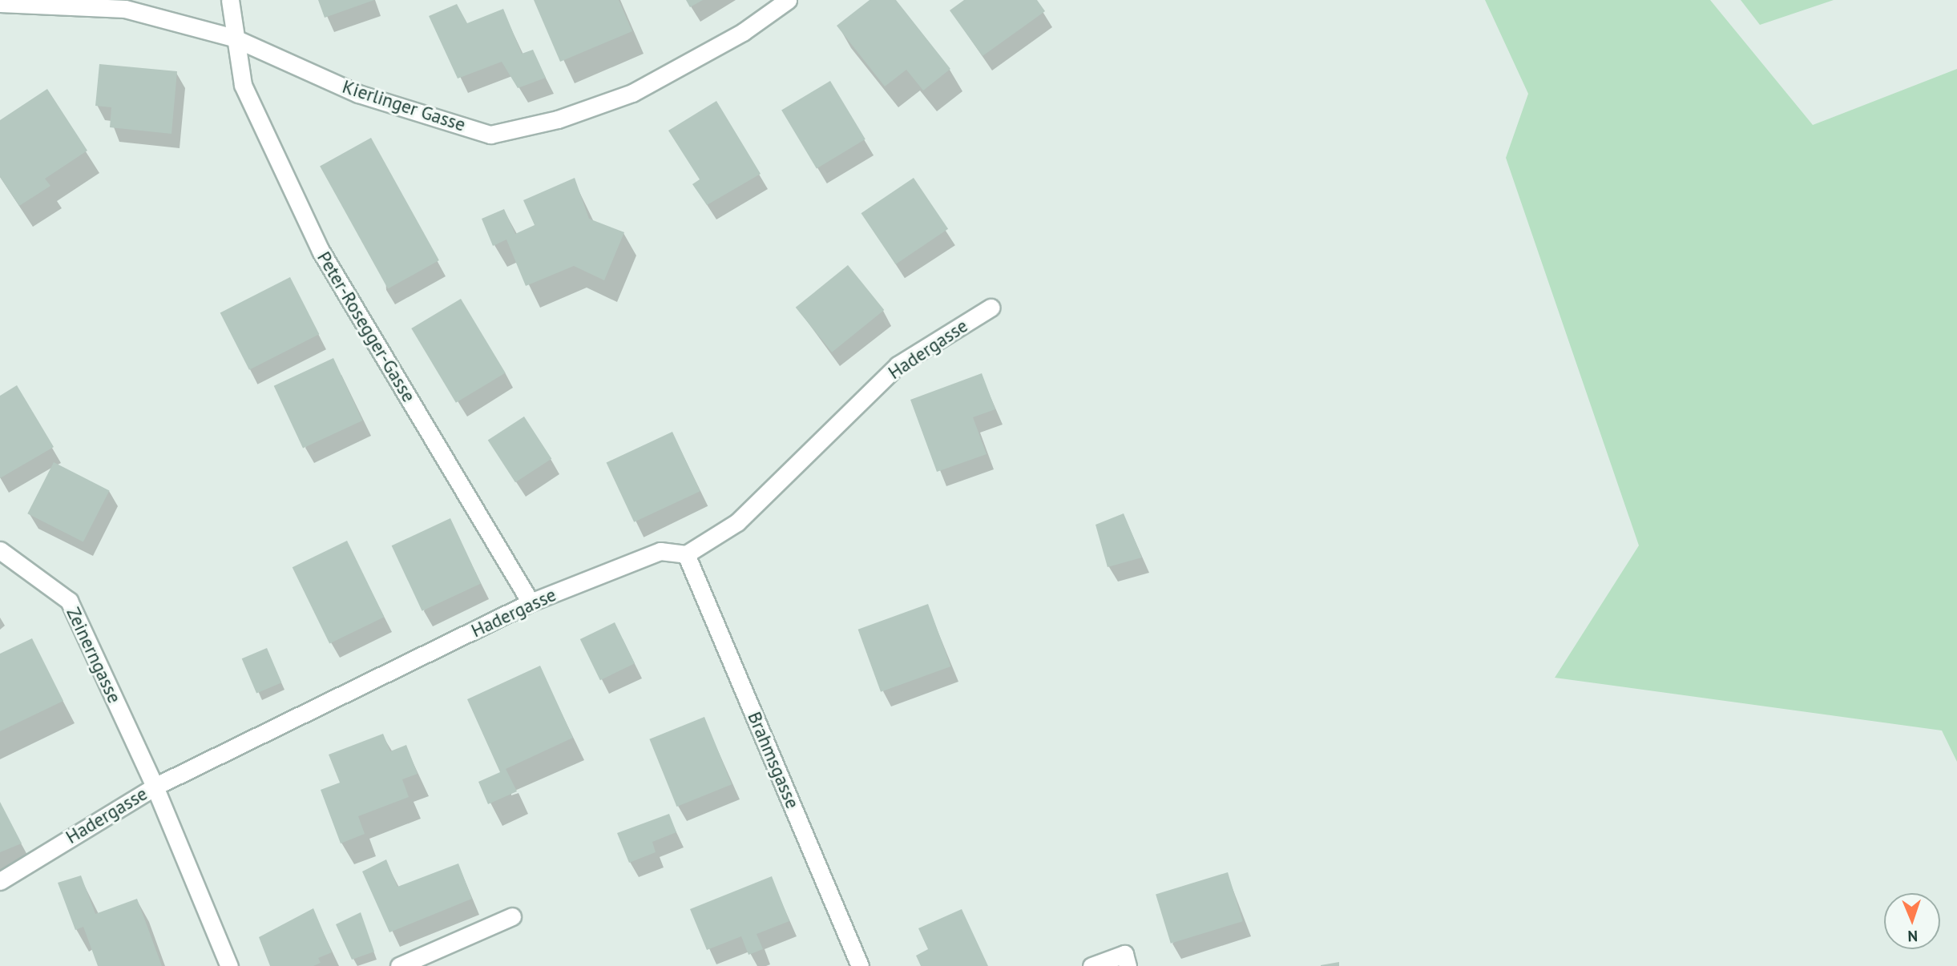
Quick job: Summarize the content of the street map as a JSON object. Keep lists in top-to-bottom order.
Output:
{
  "streets": {
    "street": [
      "Kierlinger Gasse",
      "Peter-Rosegger-Gasse",
      "Hadergasse",
      "Zeinerngasse",
      "Brahmsgasse"
    ]
  },
  "crossings": [
    ["Kierlinger Gasse", "Peter-Rosegger-Gasse"],
    ["Peter-Rosegger-Gasse", "Hadergasse"],
    ["Hadergasse", "Zeinerngasse"],
    ["Hadergasse", "Brahmsgasse"]
  ],
  "north": "bottom"
}
